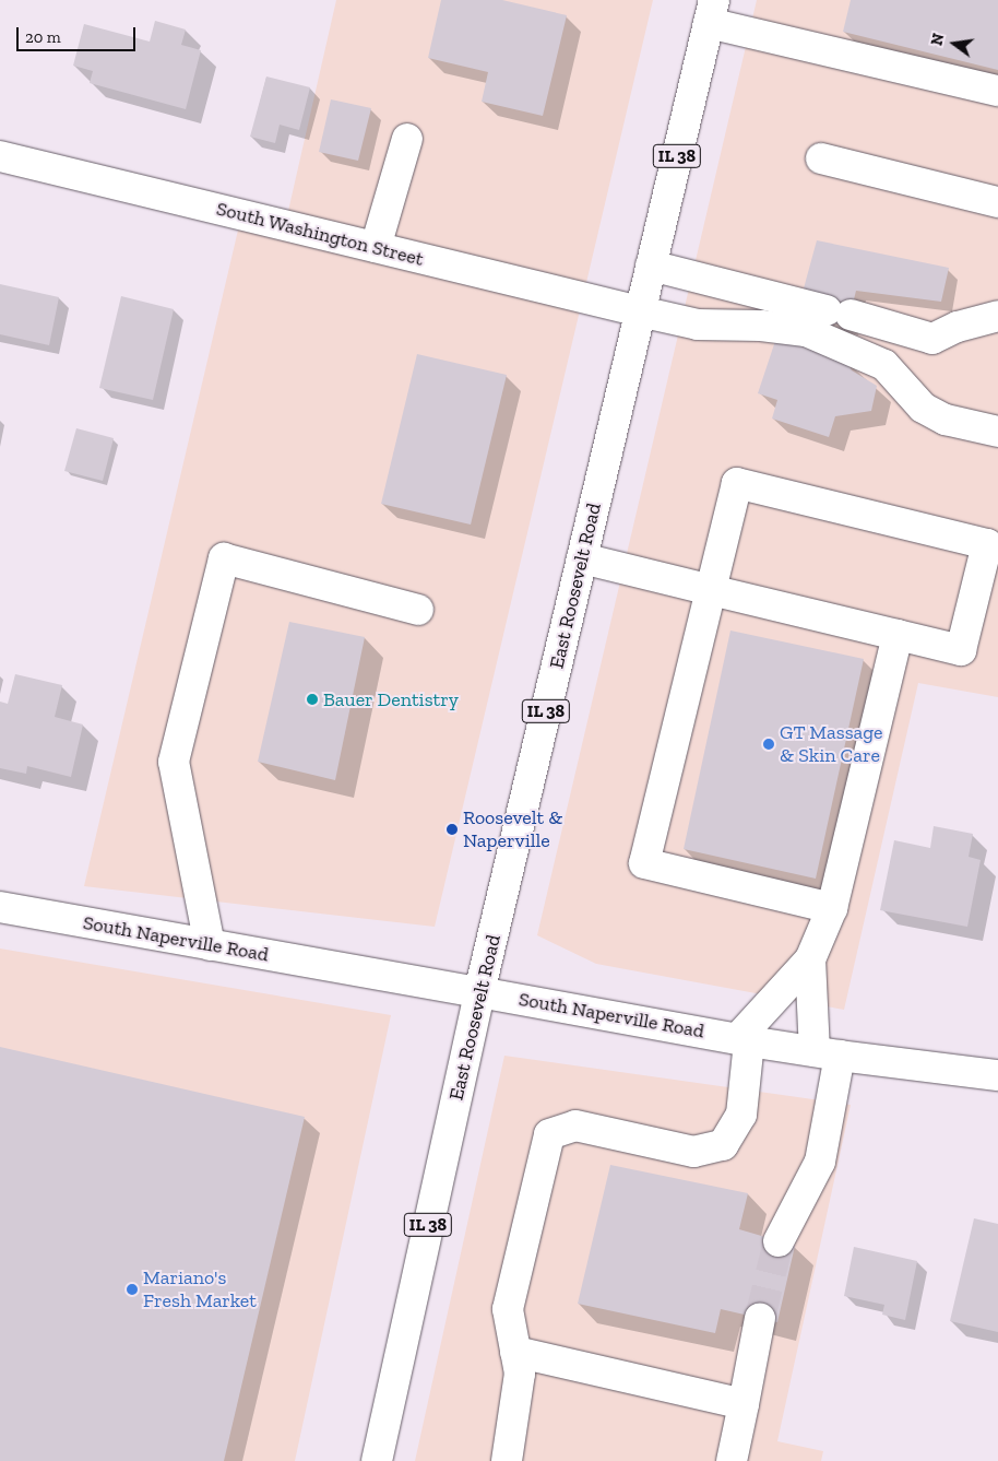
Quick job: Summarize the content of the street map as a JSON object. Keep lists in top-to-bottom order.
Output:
{
  "streets": {
    "main road": [
      "IL 38",
      "South Washington Street",
      "East Roosevelt Road",
      "South Naperville Road"
    ]
  },
  "crossings": [
    ["South Washington Street", "East Roosevelt Road"],
    ["East Roosevelt Road", "South Naperville Road"]
  ],
  "places": [
    "Bauer Dentistry",
    "GT Massage & Skin Care",
    "Roosevelt & Naperville",
    "Mariano's Fresh Market"
  ],
  "scale_bar": "20 m",
  "north": "left"
}
